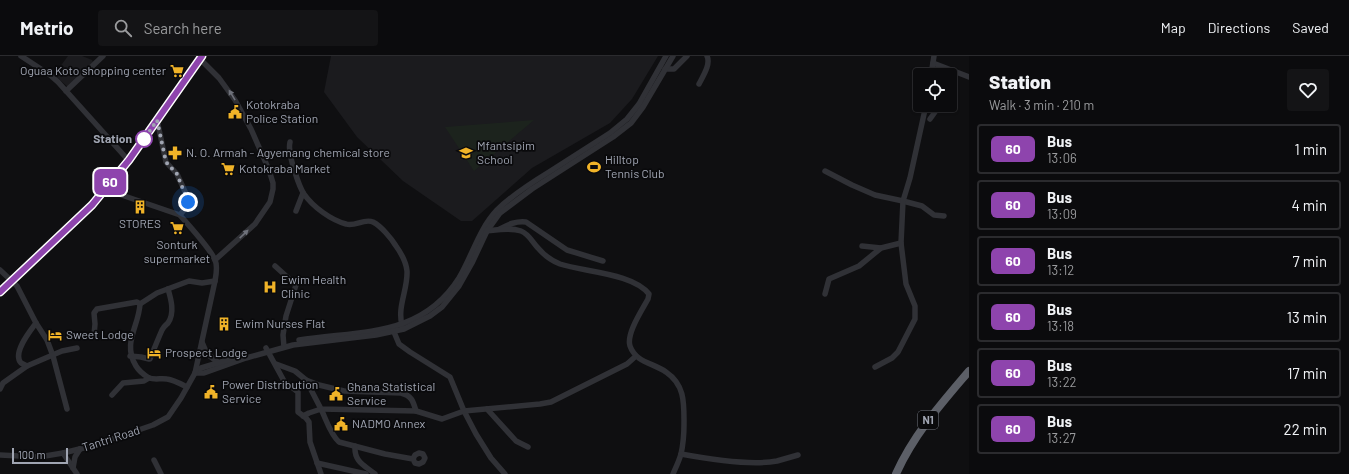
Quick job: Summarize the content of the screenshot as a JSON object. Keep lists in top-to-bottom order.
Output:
{
  "streets": {
    "highway": ["N1"],
    "street": ["Tantri Road"]
  },
  "places": {
    "supermarket": ["Oguaa Koto shopping center", "Kotokraba Market", "Sonturk supermarket"],
    "public building": [
      "Kotokraba Police Station",
      "Power Distribution Service",
      "Ghana Statistical Service",
      "NADMO Annex"
    ],
    "other": ["Station"],
    "pharmacy": ["N. O. Armah - Agyemang chemical store"],
    "school or university": ["Mfantsipim School"],
    "sports": ["Hilltop Tennis Club"],
    "building": ["STORES", "Ewim Nurses Flat"],
    "hospital": ["Ewim Health Clinic"],
    "hotel": ["Sweet Lodge", "Prospect Lodge"]
  },
  "lines": ["bus line 60"],
  "scale_bar": "100 m",
  "page": {
    "header": "Metrio",
    "search": "Search here",
    "nav": ["Map", "Directions", "Saved"],
    "on_map": "60",
    "heading": ["Station", "Walk · 3 min · 210 m"],
    "list": [
      {
        "mark": "60",
        "name": "Bus",
        "note": "13:06",
        "value": "1 min"
      },
      {
        "mark": "60",
        "name": "Bus",
        "note": "13:09",
        "value": "4 min"
      },
      {
        "mark": "60",
        "name": "Bus",
        "note": "13:12",
        "value": "7 min"
      },
      {
        "mark": "60",
        "name": "Bus",
        "note": "13:18",
        "value": "13 min"
      },
      {
        "mark": "60",
        "name": "Bus",
        "note": "13:22",
        "value": "17 min"
      },
      {
        "mark": "60",
        "name": "Bus",
        "note": "13:27",
        "value": "22 min"
      }
    ],
    "scale": "100 m"
  }
}
